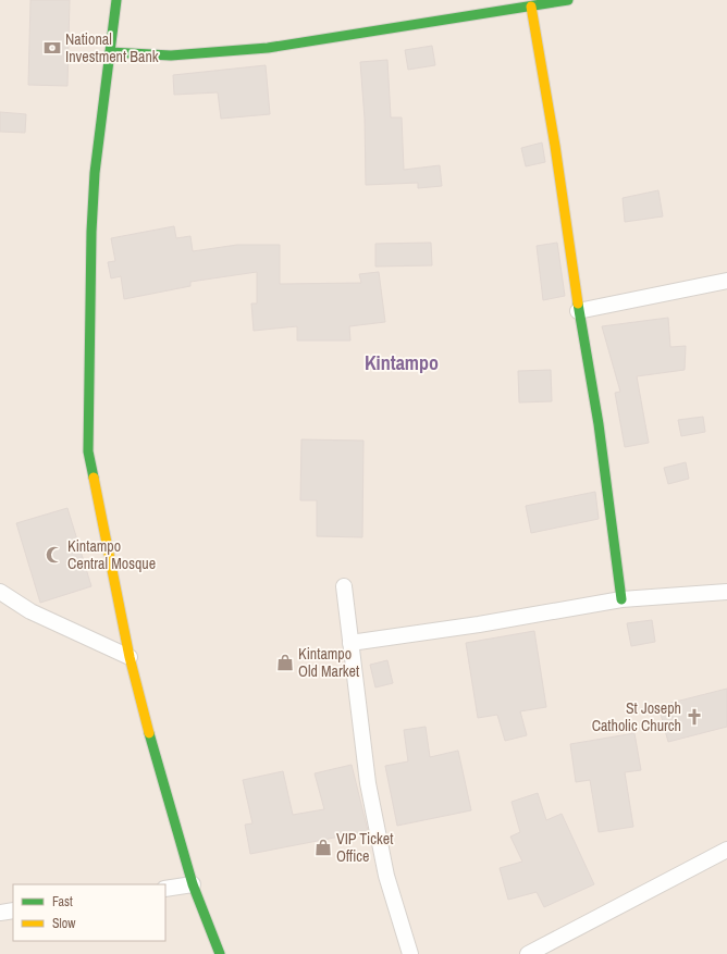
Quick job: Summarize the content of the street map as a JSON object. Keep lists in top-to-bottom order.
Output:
{
  "districts": ["Kintampo"],
  "places": {
    "bank": ["National Investment Bank"],
    "mosque": ["Kintampo Central Mosque"],
    "shop": ["Kintampo Old Market", "VIP Ticket Office"],
    "church": ["St Joseph Catholic Church"]
  },
  "legend": ["Fast", "Slow"]
}
